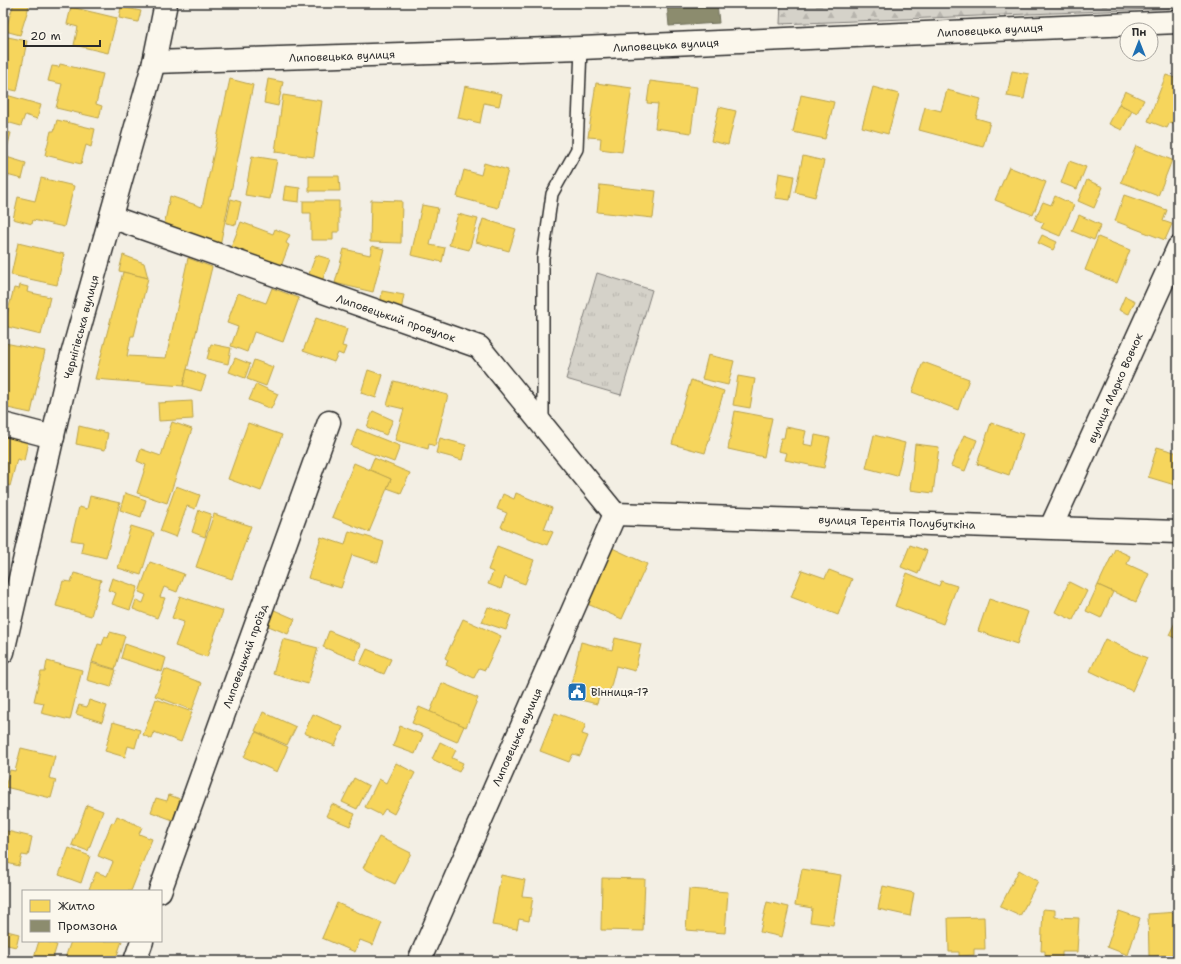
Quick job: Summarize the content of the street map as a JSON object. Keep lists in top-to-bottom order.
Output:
{
  "streets": {
    "street": [
      "Липовецька вулиця",
      "Липовецький провулок",
      "Чернігівська вулиця",
      "вулиця Марко Вовчок",
      "вулиця Терентія Полубуткіна",
      "Липовецький проїзд"
    ]
  },
  "crossings": [
    ["Липовецька вулиця", "Липовецький провулок"],
    ["Липовецька вулиця", "Чернігівська вулиця"],
    ["Липовецька вулиця", "вулиця Терентія Полубуткіна"],
    ["Липовецький провулок", "Чернігівська вулиця"],
    ["Липовецький провулок", "вулиця Терентія Полубуткіна"],
    ["вулиця Марко Вовчок", "вулиця Терентія Полубуткіна"]
  ],
  "places": {
    "public building": ["Вінниця-17"]
  },
  "legend": ["Житло", "Промзона"],
  "scale_bar": "20 m",
  "north": "top"
}
